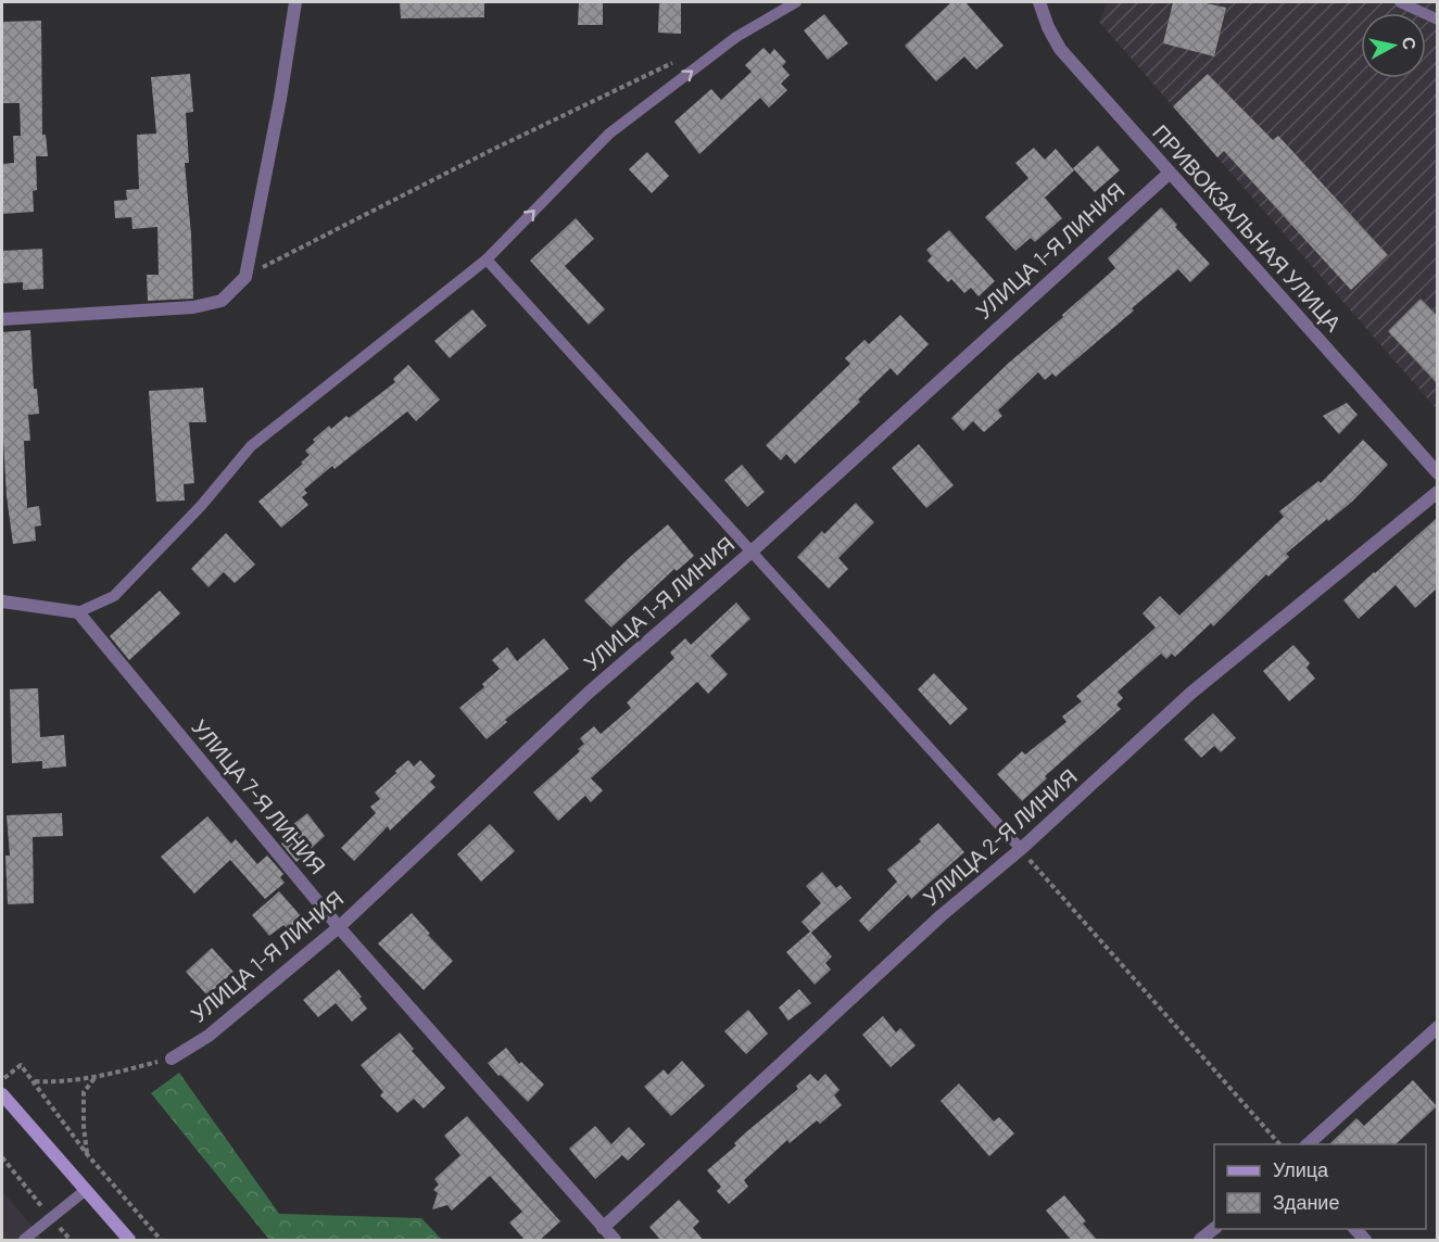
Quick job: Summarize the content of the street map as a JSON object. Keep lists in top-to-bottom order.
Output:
{
  "streets": {
    "street": [
      "ПРИВОКЗАЛЬНАЯ УЛИЦА",
      "УЛИЦА 1-Я ЛИНИЯ",
      "УЛИЦА 7-Я ЛИНИЯ",
      "УЛИЦА 2-Я ЛИНИЯ"
    ]
  },
  "crossings": [
    ["ПРИВОКЗАЛЬНАЯ УЛИЦА", "УЛИЦА 1-Я ЛИНИЯ"],
    ["УЛИЦА 1-Я ЛИНИЯ", "УЛИЦА 7-Я ЛИНИЯ"],
    ["УЛИЦА 7-Я ЛИНИЯ", "УЛИЦА 2-Я ЛИНИЯ"]
  ],
  "legend": ["Улица", "Здание"],
  "north": "right"
}
